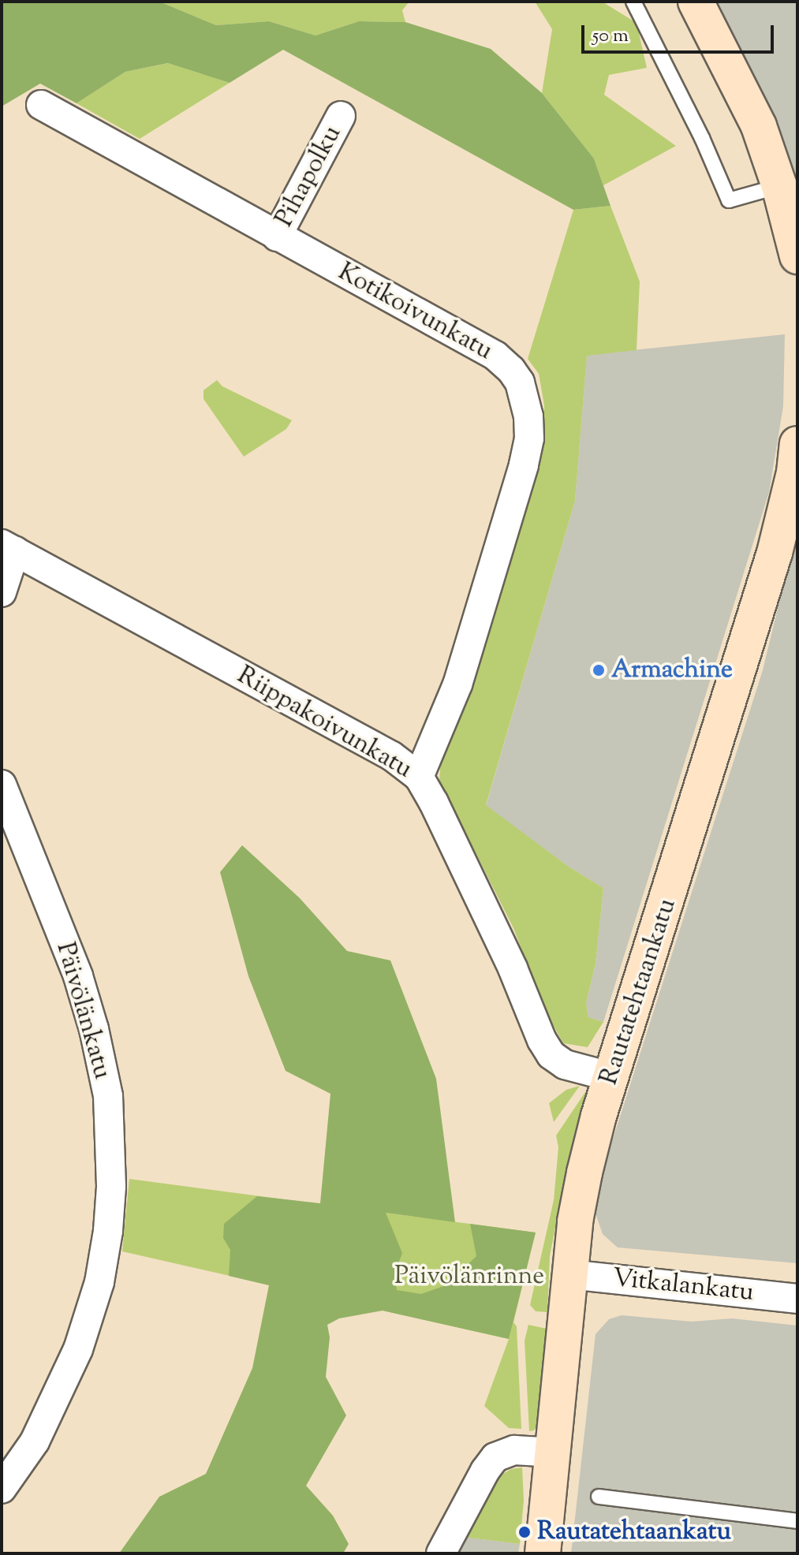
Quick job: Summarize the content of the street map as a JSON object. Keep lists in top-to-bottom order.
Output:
{
  "streets": {
    "street": [
      "Pihapolku",
      "Kotikoivunkatu",
      "Riippakoivunkatu",
      "Rautatehtaankatu",
      "Päivölänkatu",
      "Vitkalankatu"
    ]
  },
  "crossings": [
    ["Pihapolku", "Kotikoivunkatu"],
    ["Kotikoivunkatu", "Riippakoivunkatu"],
    ["Riippakoivunkatu", "Rautatehtaankatu"],
    ["Rautatehtaankatu", "Vitkalankatu"]
  ],
  "parks": ["Päivölänrinne"],
  "places": ["Armachine", "Rautatehtaankatu"],
  "scale_bar": "50 m"
}
